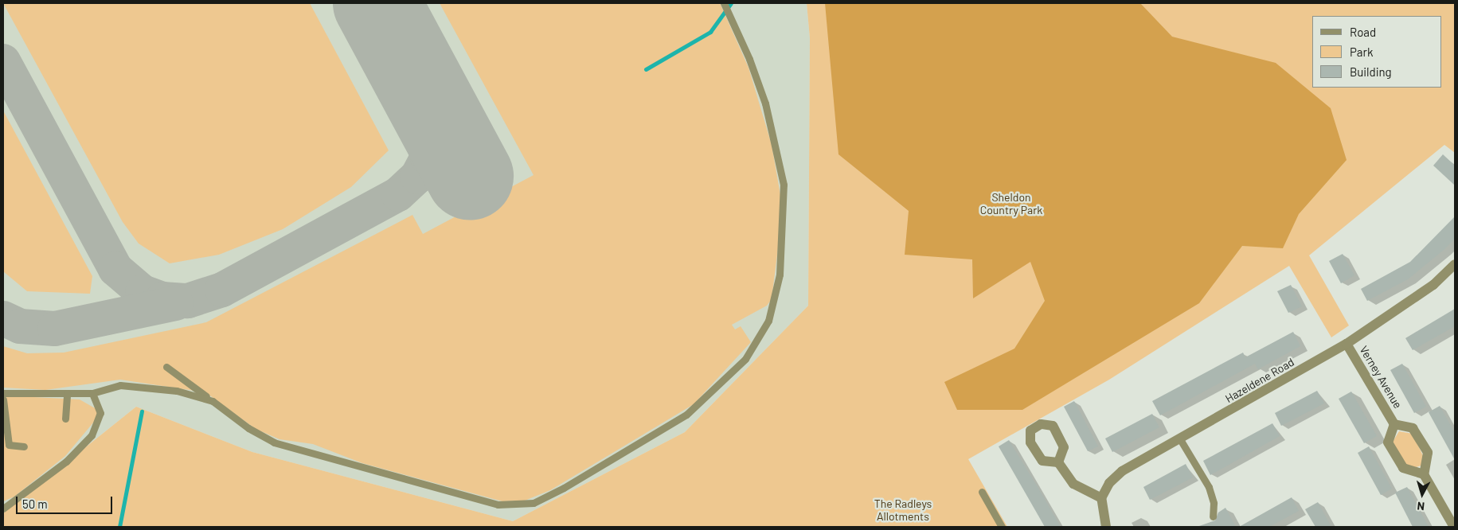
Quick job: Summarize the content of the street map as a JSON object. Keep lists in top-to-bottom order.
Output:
{
  "streets": {
    "street": ["Verney Avenue", "Hazeldene Road"]
  },
  "crossings": [
    ["Verney Avenue", "Hazeldene Road"]
  ],
  "parks": ["Sheldon Country Park", "The Radleys Allotments"],
  "legend": ["Road", "Park", "Building"],
  "scale_bar": "50 m",
  "north": "bottom"
}
